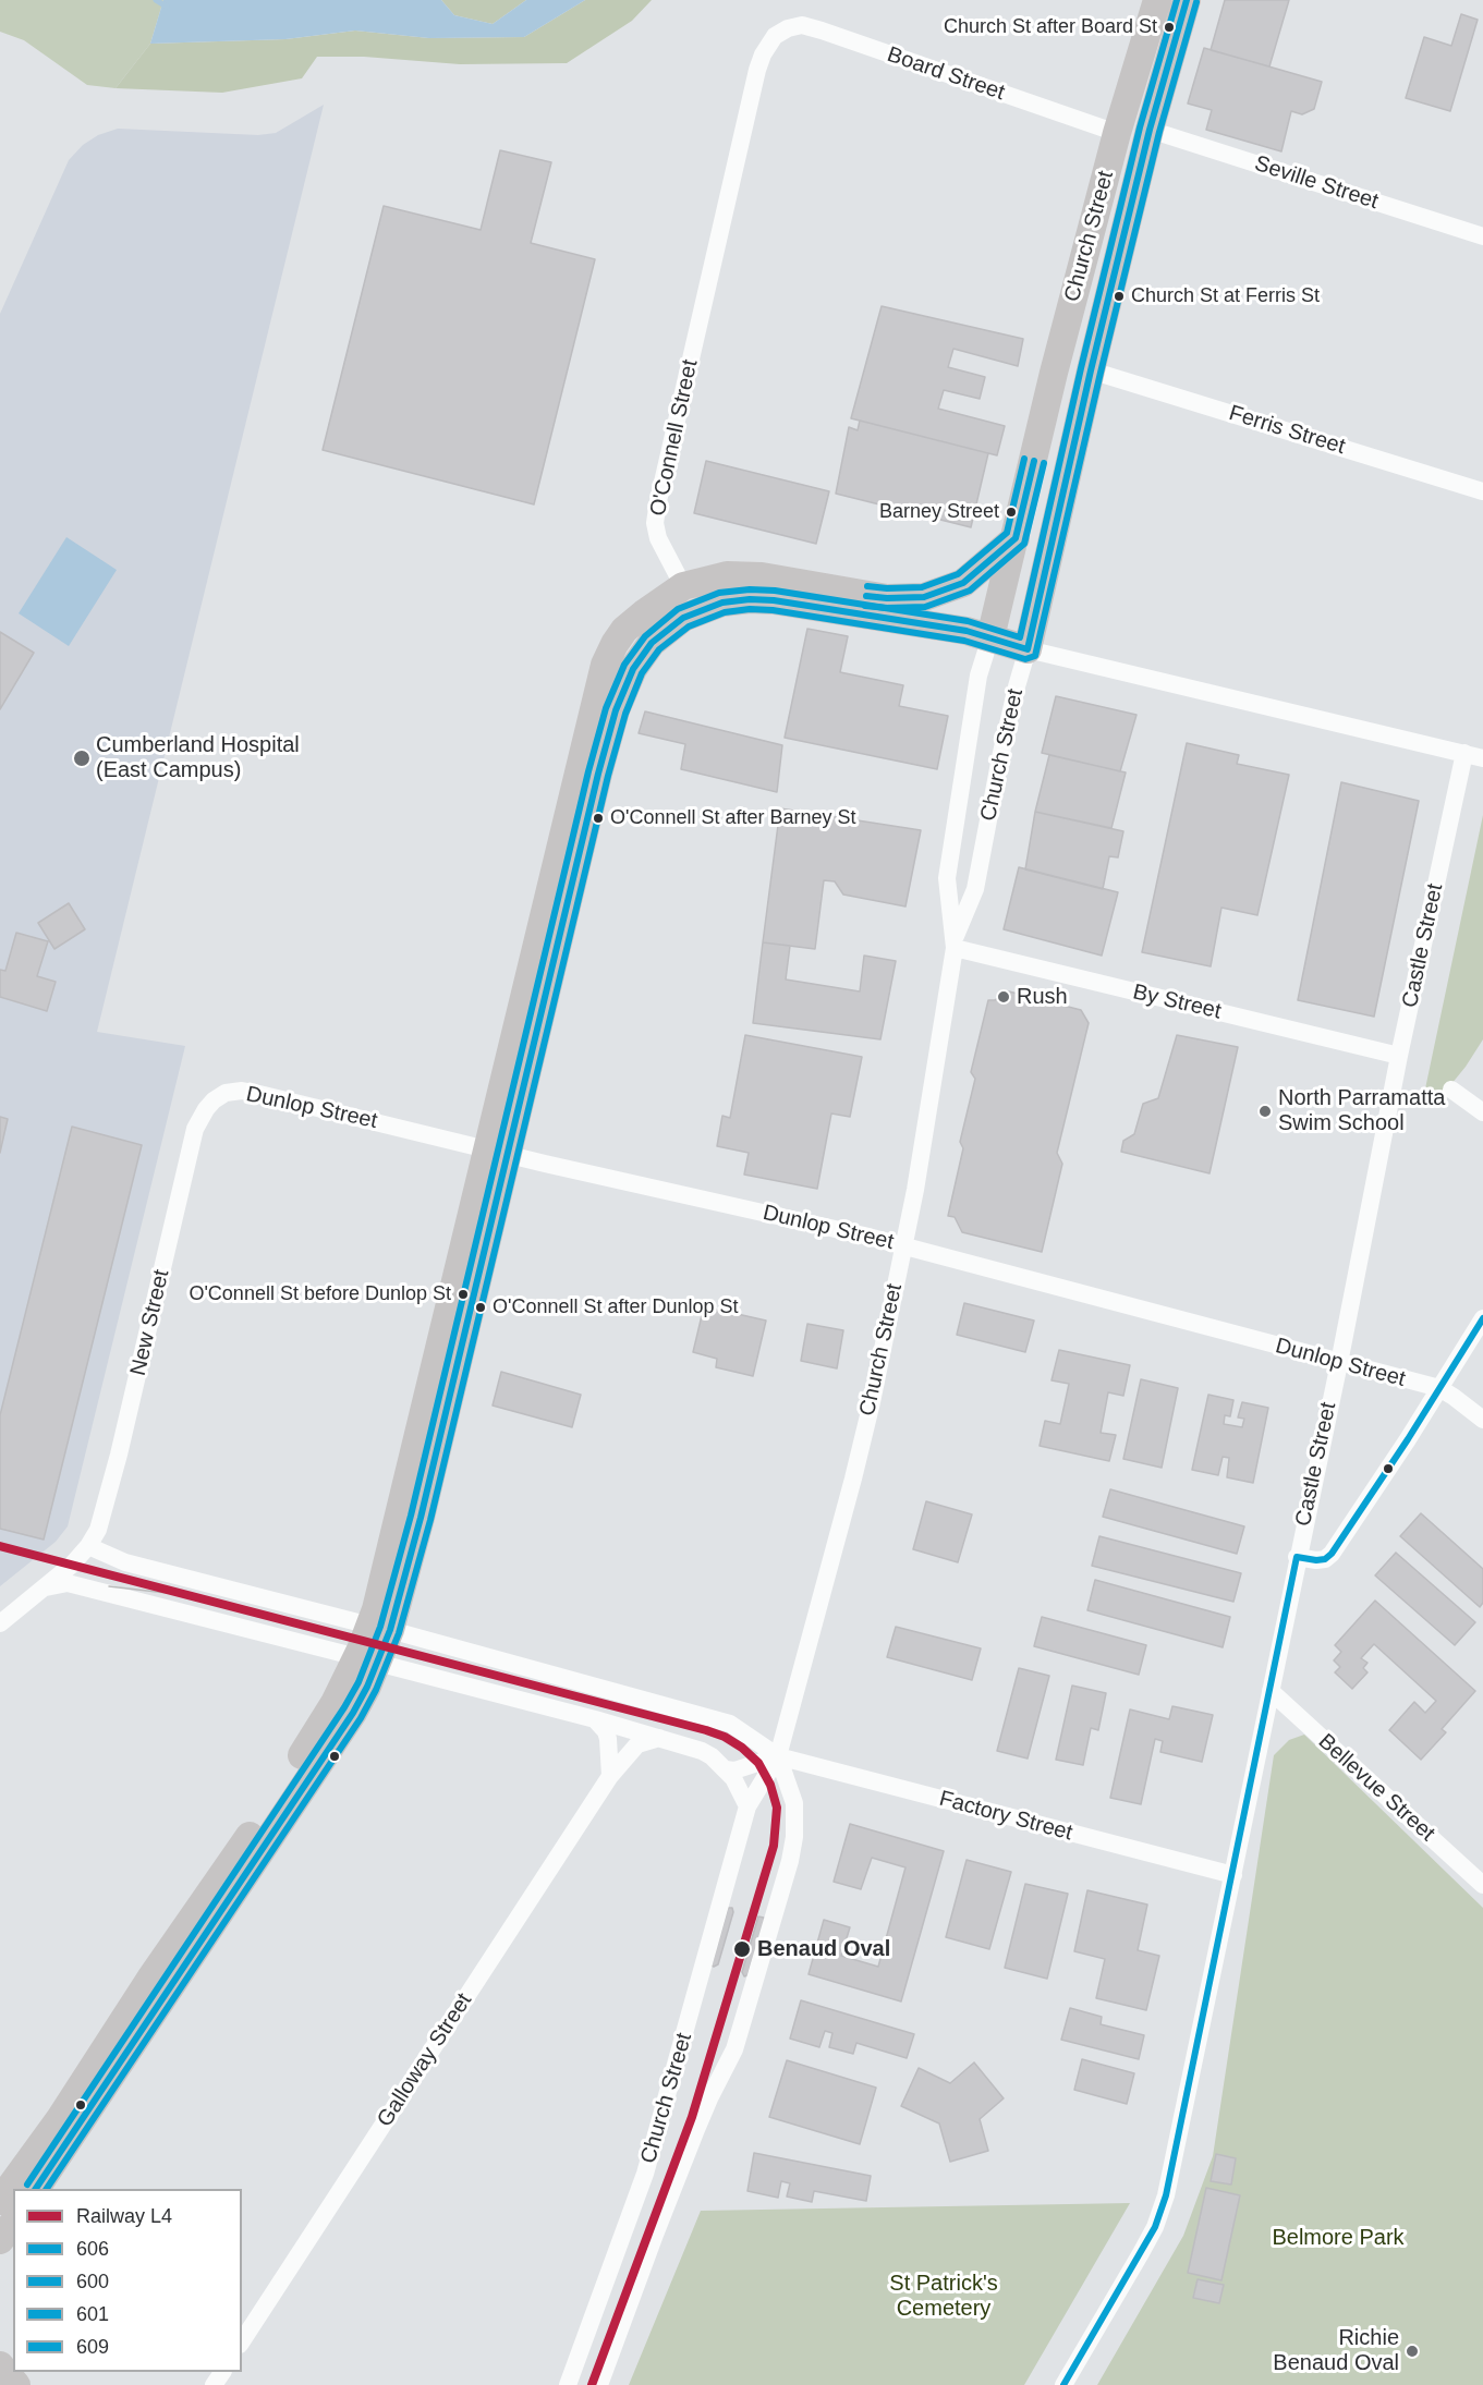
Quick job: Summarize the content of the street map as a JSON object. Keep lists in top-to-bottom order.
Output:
{
  "streets": {
    "main road": ["Church Street"],
    "street": [
      "Board Street",
      "Seville Street",
      "Ferris Street",
      "O'Connell Street",
      "Castle Street",
      "By Street",
      "Dunlop Street",
      "New Street",
      "Bellevue Street",
      "Factory Street",
      "Galloway Street"
    ]
  },
  "crossings": [
    ["Board Street", "Church Street"],
    ["Board Street", "O'Connell Street"],
    ["Seville Street", "Church Street"],
    ["Church Street", "Ferris Street"],
    ["Church Street", "By Street"],
    ["Church Street", "Dunlop Street"],
    ["Church Street", "Factory Street"],
    ["Castle Street", "By Street"],
    ["Castle Street", "Dunlop Street"],
    ["Castle Street", "Bellevue Street"],
    ["Castle Street", "Factory Street"],
    ["Dunlop Street", "New Street"],
    ["New Street", "Factory Street"]
  ],
  "parks": ["Belmore Park", "St Patrick's Cemetery"],
  "places": [
    "Church St after Board St",
    "Church St at Ferris St",
    "Barney Street",
    "Cumberland Hospital (East Campus)",
    "O'Connell St after Barney St",
    "Rush",
    "North Parramatta Swim School",
    "O'Connell St before Dunlop St",
    "O'Connell St after Dunlop St",
    "Benaud Oval",
    "Richie Benaud Oval"
  ],
  "lines": [
    "transit line 606",
    "transit line 601",
    "transit line 600",
    "transit line 609",
    "rail line L4"
  ],
  "legend": [
    "Railway L4",
    "606",
    "600",
    "601",
    "609"
  ]
}
